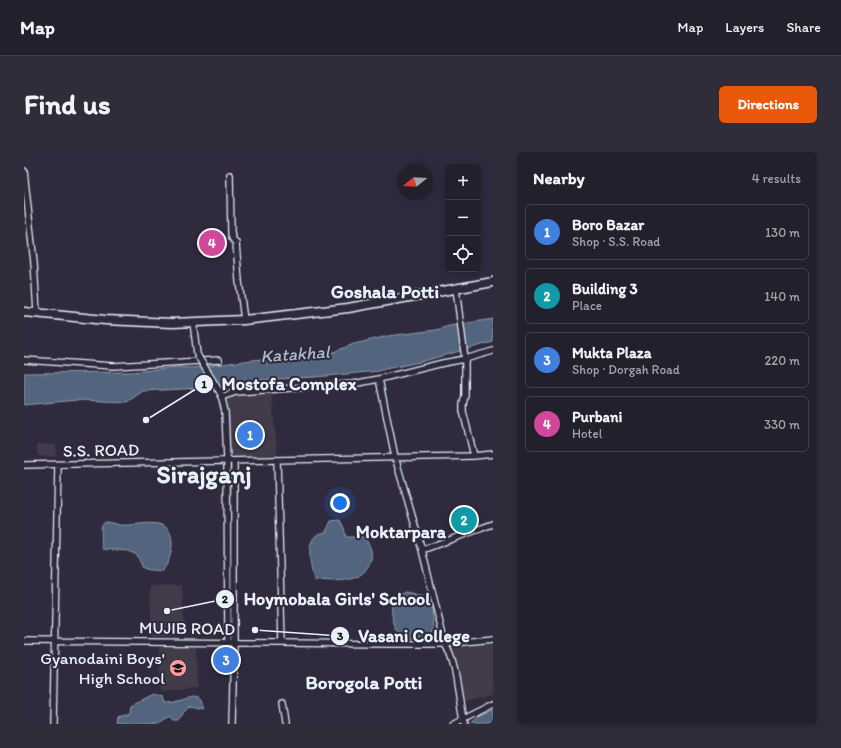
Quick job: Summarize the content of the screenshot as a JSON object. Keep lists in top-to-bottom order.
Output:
{
  "streets": {
    "street": ["S.S. ROAD", "MUJIB ROAD"]
  },
  "districts": [
    "Goshala Potti",
    "Sirajganj",
    "Moktarpara",
    "Borogola Potti"
  ],
  "water": ["Katakhal"],
  "places": {
    "other": ["Mostofa Complex", "Hoymobala Girls' School", "Vasani College"],
    "school or university": ["Gyanodaini Boys' High School"]
  },
  "north": "left",
  "page": {
    "header": "Map",
    "nav": ["Map", "Layers", "Share"],
    "buttons": "Directions",
    "title": "Find us",
    "heading": ["Nearby", "4 results"],
    "map_buttons": ["+", "−"],
    "list": [
      {
        "mark": "1",
        "name": "Boro Bazar",
        "note": "Shop · S.S. Road",
        "value": "130 m"
      },
      {
        "mark": "2",
        "name": "Building 3",
        "note": "Place",
        "value": "140 m"
      },
      {
        "mark": "3",
        "name": "Mukta Plaza",
        "note": "Shop · Dorgah Road",
        "value": "220 m"
      },
      {
        "mark": "4",
        "name": "Purbani",
        "note": "Hotel",
        "value": "330 m"
      }
    ],
    "pins": [
      "4",
      "1",
      "2",
      "3"
    ]
  }
}
